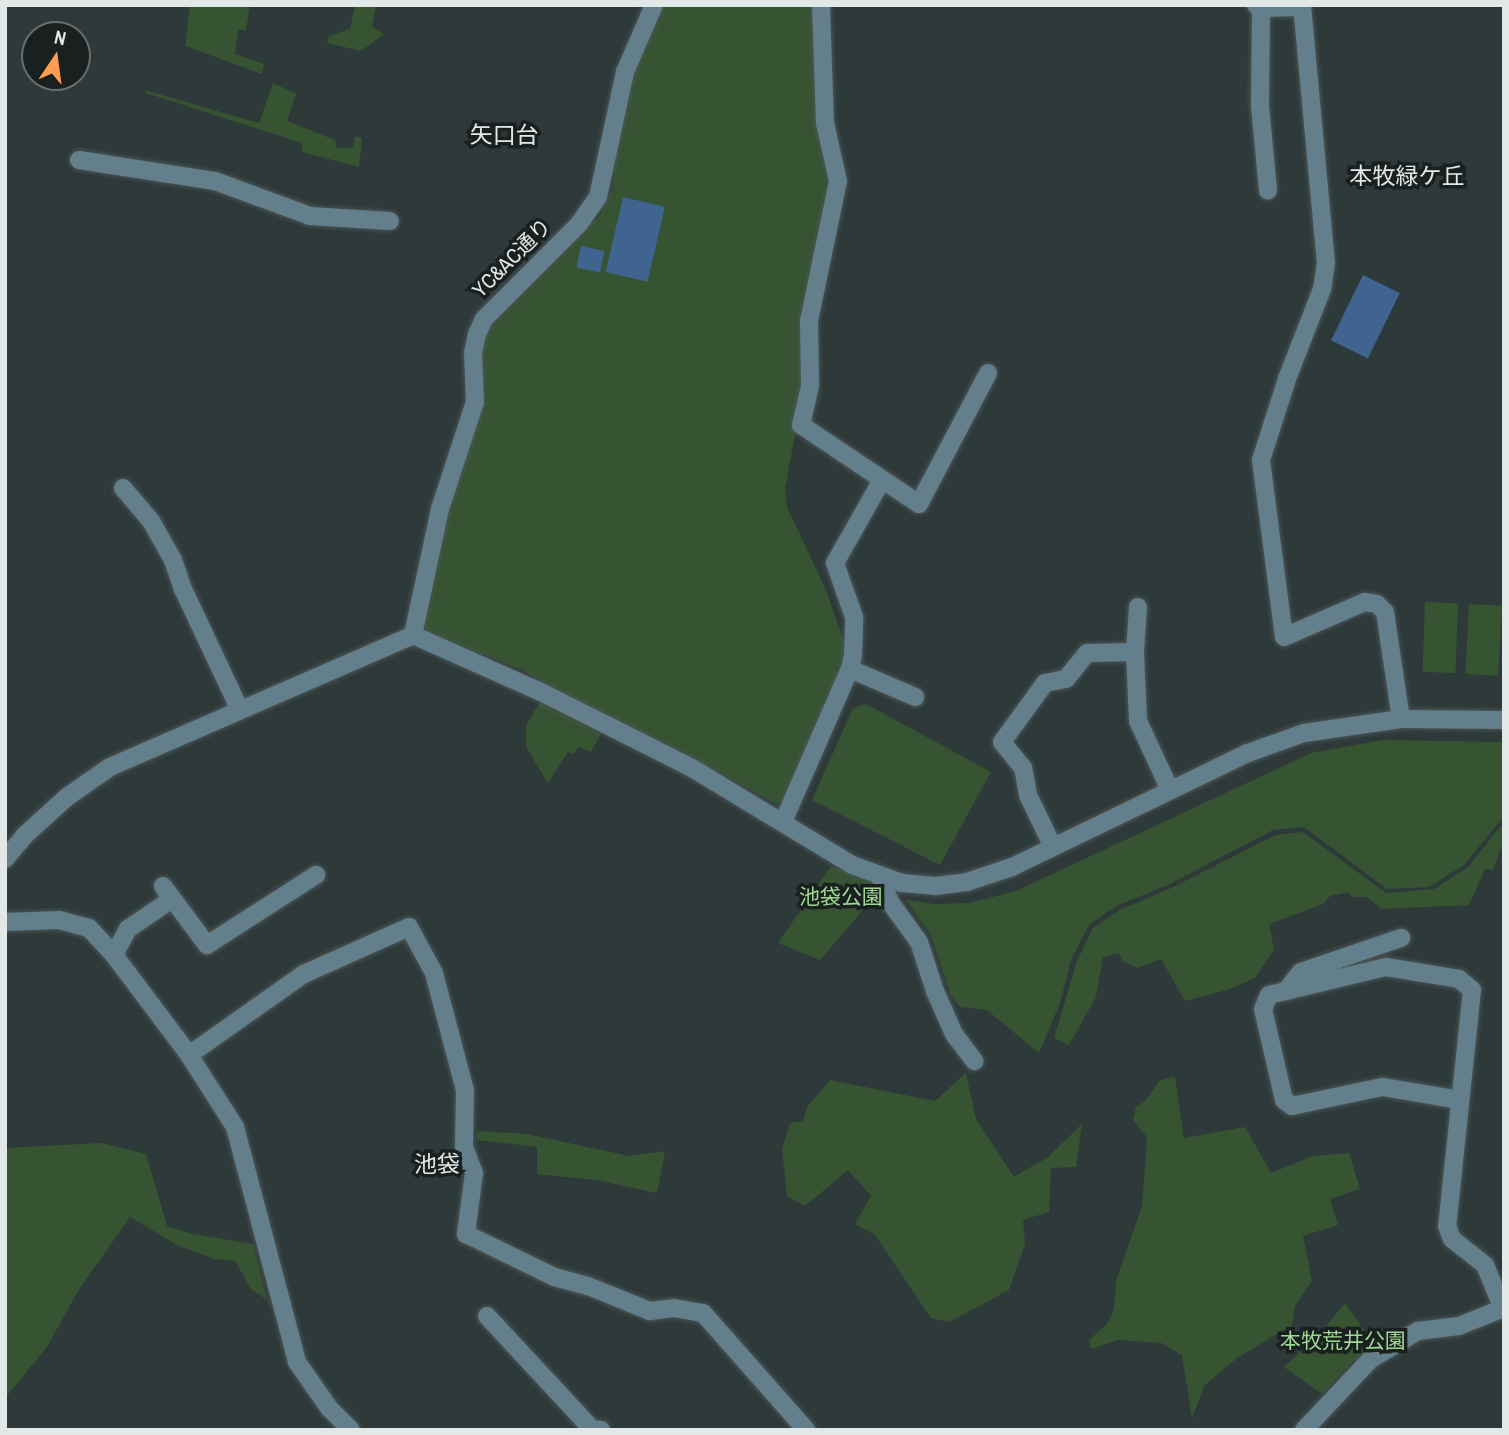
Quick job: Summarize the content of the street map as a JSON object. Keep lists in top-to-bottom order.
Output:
{
  "streets": {
    "street": ["YC&AC通り"]
  },
  "districts": ["矢口台", "本牧緑ケ丘", "池袋"],
  "parks": ["池袋公園", "本牧荒井公園"],
  "north": "top"
}
